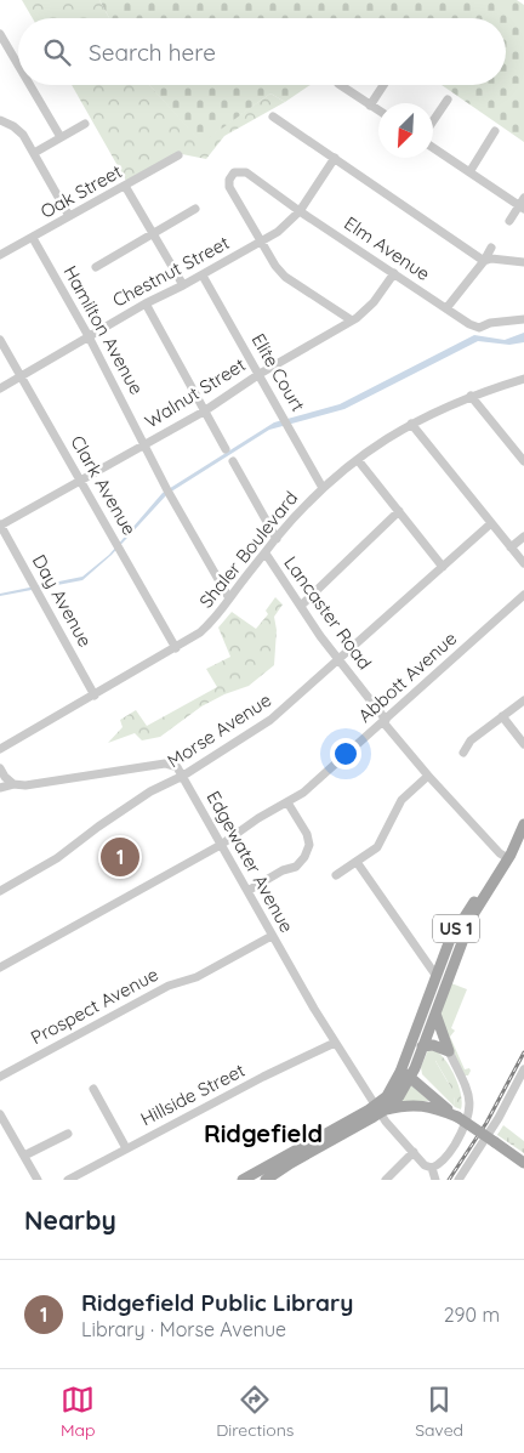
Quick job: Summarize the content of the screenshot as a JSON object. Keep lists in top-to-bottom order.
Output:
{
  "streets": {
    "main road": ["US 1"],
    "street": [
      "Oak Street",
      "Elm Avenue",
      "Chestnut Street",
      "Hamilton Avenue",
      "Elite Court",
      "Walnut Street",
      "Clark Avenue",
      "Shaler Boulevard",
      "Day Avenue",
      "Lancaster Road",
      "Abbott Avenue",
      "Morse Avenue",
      "Edgewater Avenue",
      "Prospect Avenue",
      "Hillside Street"
    ]
  },
  "crossings": [
    ["Oak Street", "Hamilton Avenue"],
    ["Elm Avenue", "Chestnut Street"],
    ["Elm Avenue", "Walnut Street"],
    ["Chestnut Street", "Hamilton Avenue"],
    ["Chestnut Street", "Elite Court"],
    ["Chestnut Street", "Clark Avenue"],
    ["Hamilton Avenue", "Walnut Street"],
    ["Hamilton Avenue", "Shaler Boulevard"],
    ["Elite Court", "Walnut Street"],
    ["Elite Court", "Shaler Boulevard"],
    ["Walnut Street", "Clark Avenue"],
    ["Walnut Street", "Day Avenue"],
    ["Clark Avenue", "Shaler Boulevard"],
    ["Shaler Boulevard", "Day Avenue"],
    ["Shaler Boulevard", "Lancaster Road"],
    ["Lancaster Road", "Abbott Avenue"],
    ["Lancaster Road", "Morse Avenue"],
    ["Lancaster Road", "US 1"],
    ["Abbott Avenue", "Edgewater Avenue"],
    ["Morse Avenue", "Edgewater Avenue"],
    ["Edgewater Avenue", "US 1"],
    ["Edgewater Avenue", "Prospect Avenue"],
    ["Edgewater Avenue", "Hillside Street"]
  ],
  "districts": ["Ridgefield"],
  "north": "bottom left",
  "page": {
    "search": "Search here",
    "pins": "1",
    "heading": "Nearby",
    "list": [
      {
        "mark": "1",
        "name": "Ridgefield Public Library",
        "note": "Library · Morse Avenue",
        "value": "290 m"
      }
    ],
    "nav": ["Map", "Directions", "Saved"]
  }
}
